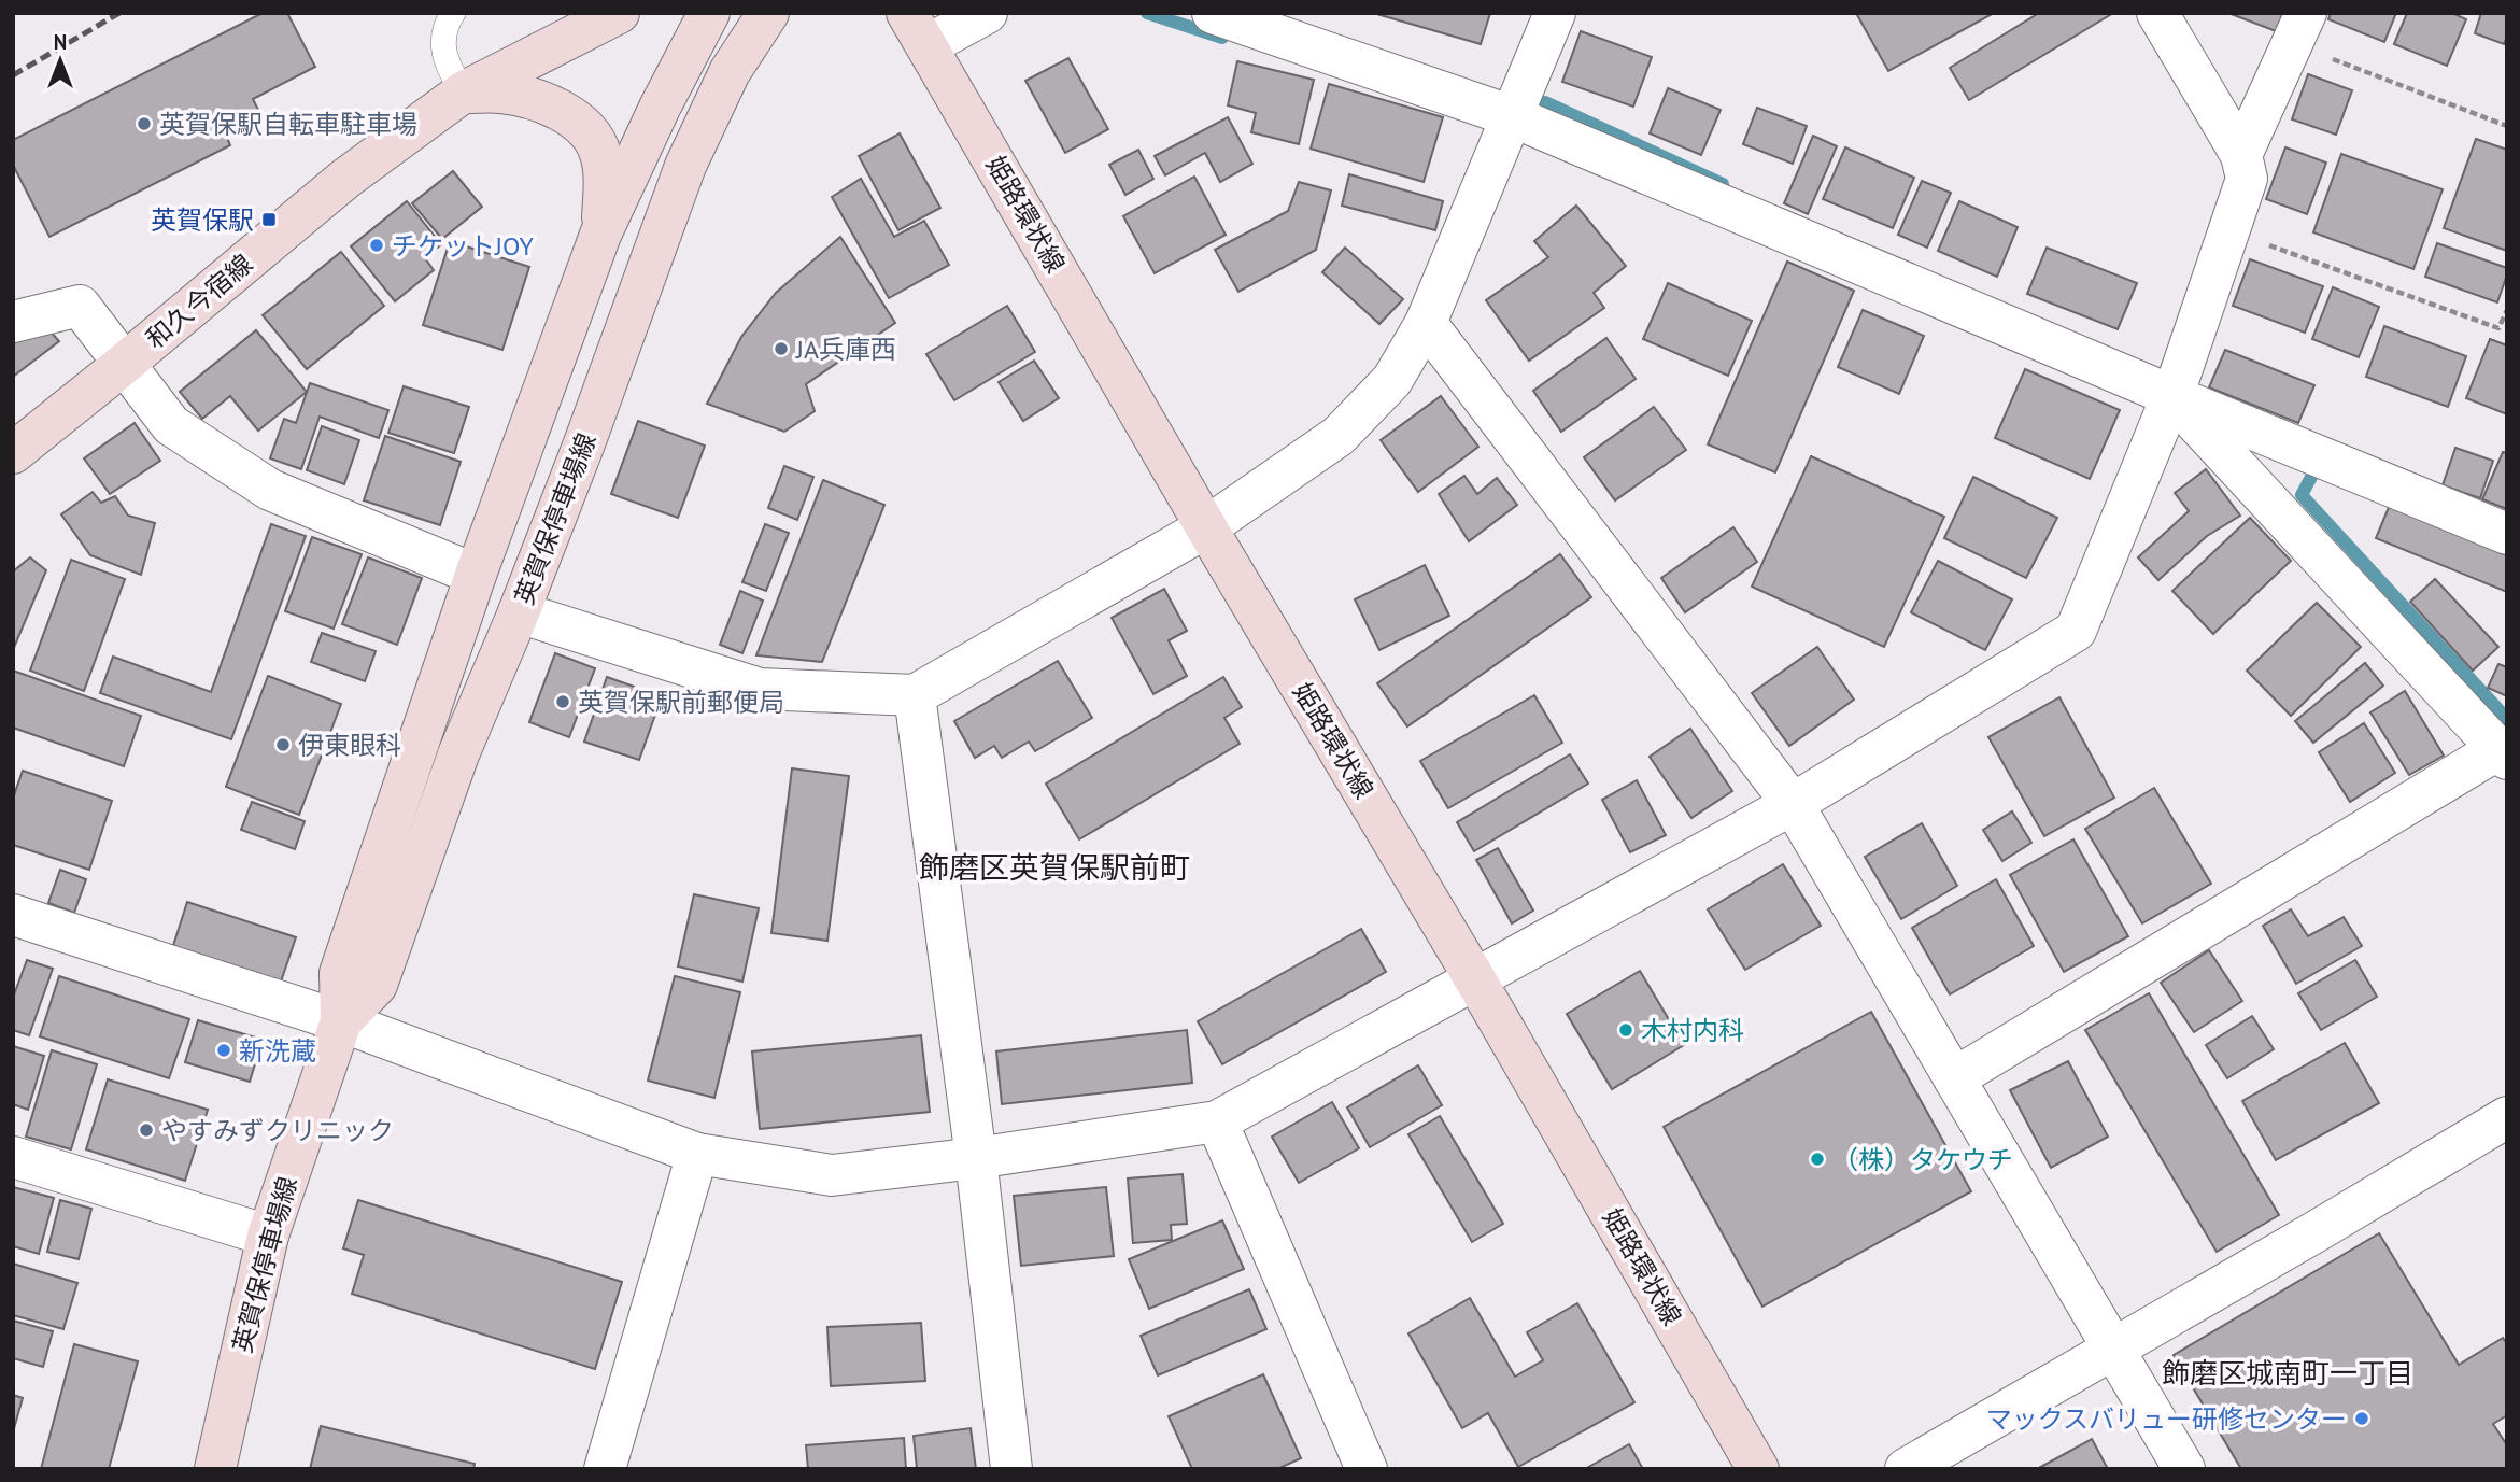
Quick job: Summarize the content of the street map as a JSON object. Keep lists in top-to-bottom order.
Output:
{
  "streets": {
    "main road": ["姫路環状線", "和久今宿線", "英賀保停車場線"]
  },
  "districts": ["飾磨区英賀保駅前町", "飾磨区城南町一丁目"],
  "places": {
    "other": [
      "英賀保駅自転車駐車場",
      "チケットJOY",
      "JA兵庫西",
      "英賀保駅前郵便局",
      "伊東眼科",
      "木村内科",
      "新洗蔵",
      "やすみずクリニック",
      "（株）タケウチ",
      "マックスバリュー研修センター"
    ],
    "transit": ["英賀保駅"]
  },
  "north": "top"
}
